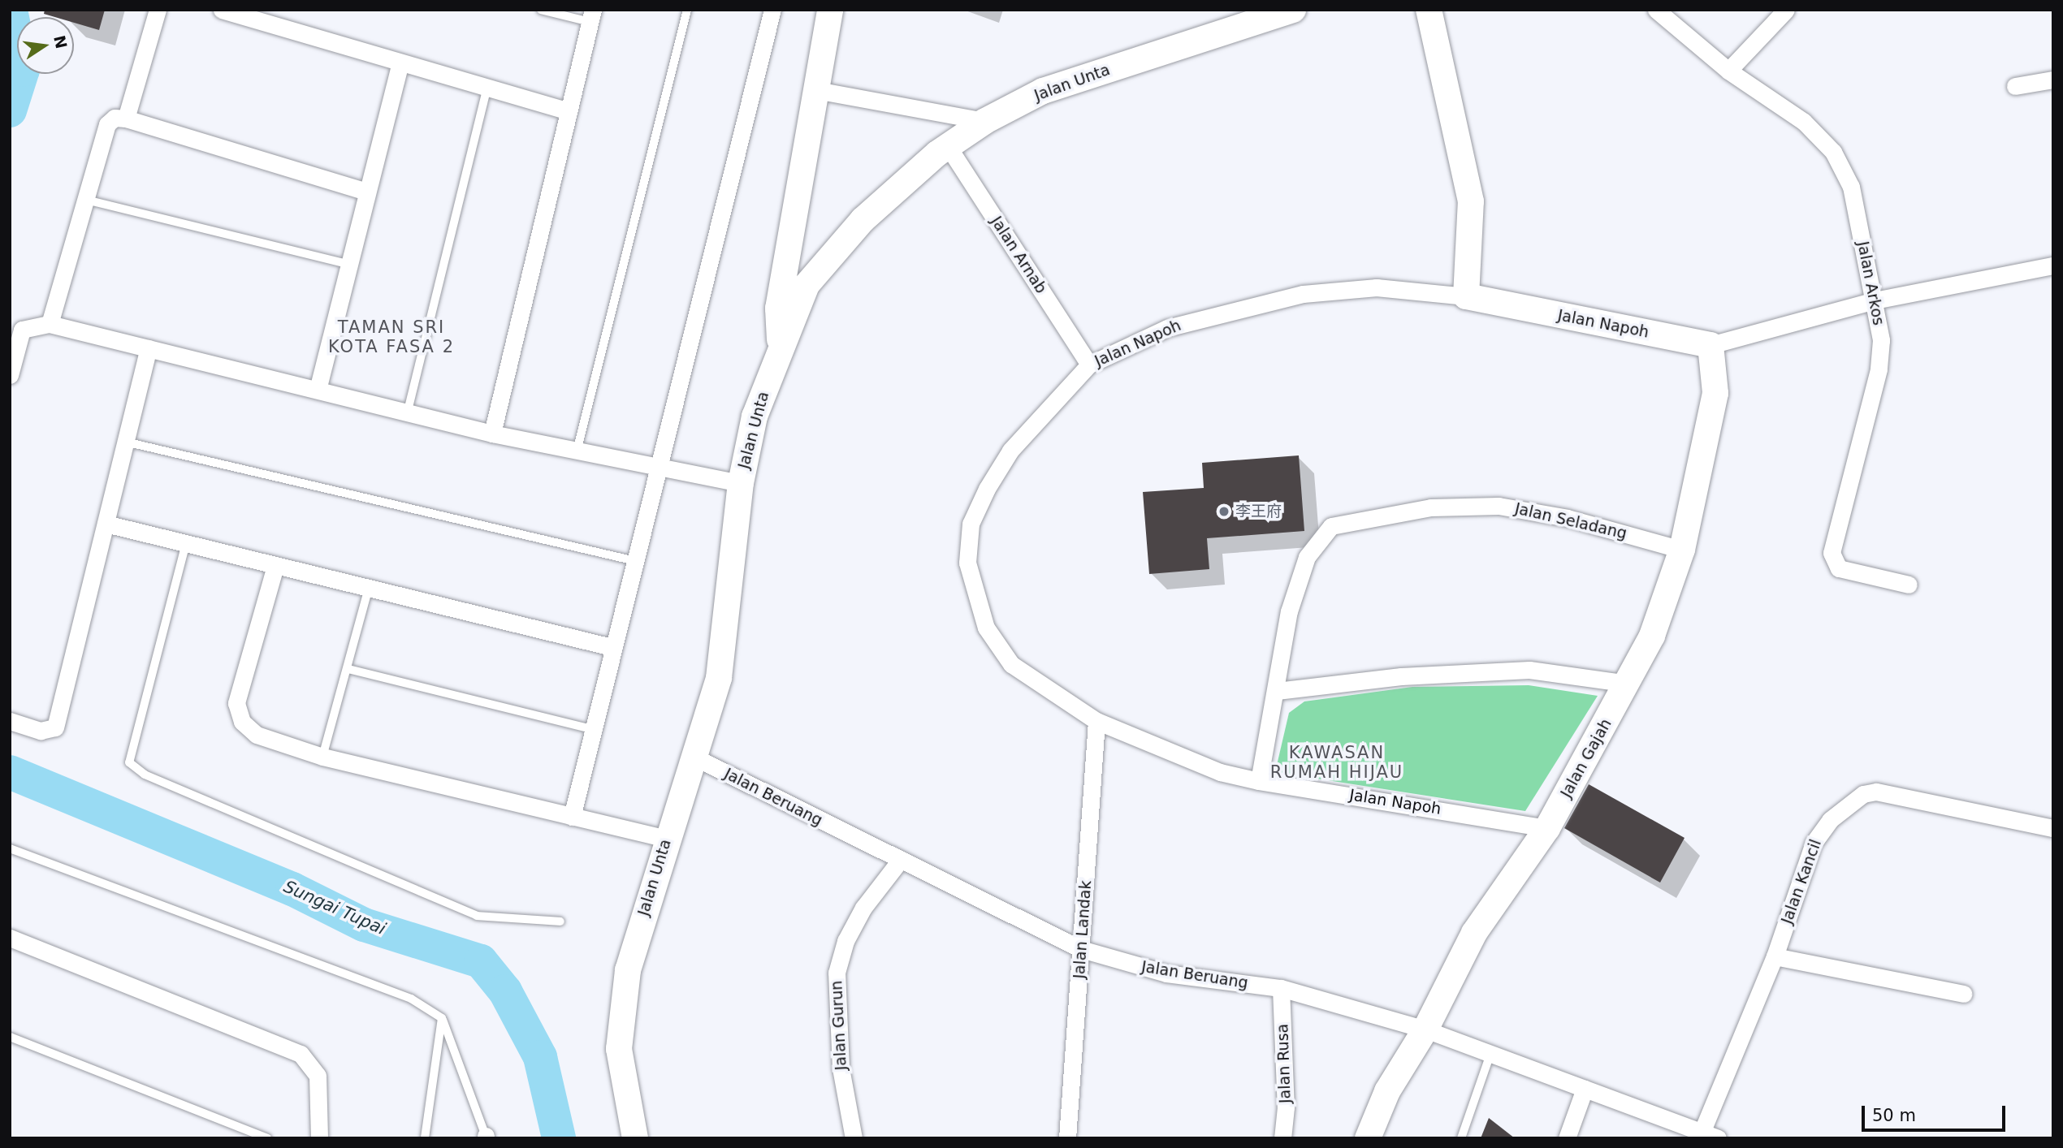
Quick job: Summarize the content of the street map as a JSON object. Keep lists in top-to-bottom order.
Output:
{
  "streets": {
    "street": [
      "Jalan Unta",
      "Jalan Arnab",
      "Jalan Arkos",
      "Jalan Napoh",
      "Jalan Seladang",
      "Jalan Gajah",
      "Jalan Beruang",
      "Jalan Kancil",
      "Jalan Landak",
      "Jalan Gurun",
      "Jalan Rusa"
    ]
  },
  "crossings": [
    ["Jalan Unta", "Jalan Arnab"],
    ["Jalan Unta", "Jalan Beruang"],
    ["Jalan Arnab", "Jalan Napoh"],
    ["Jalan Arkos", "Jalan Napoh"],
    ["Jalan Napoh", "Jalan Seladang"],
    ["Jalan Napoh", "Jalan Gajah"],
    ["Jalan Napoh", "Jalan Landak"],
    ["Jalan Seladang", "Jalan Gajah"],
    ["Jalan Gajah", "Jalan Beruang"],
    ["Jalan Beruang", "Jalan Kancil"],
    ["Jalan Beruang", "Jalan Landak"],
    ["Jalan Beruang", "Jalan Gurun"],
    ["Jalan Beruang", "Jalan Rusa"]
  ],
  "districts": ["TAMAN SRI KOTA FASA 2", "KAWASAN RUMAH HIJAU"],
  "water": ["Sungai Tupai"],
  "places": ["李王府"],
  "scale_bar": "50 m",
  "north": "right"
}
